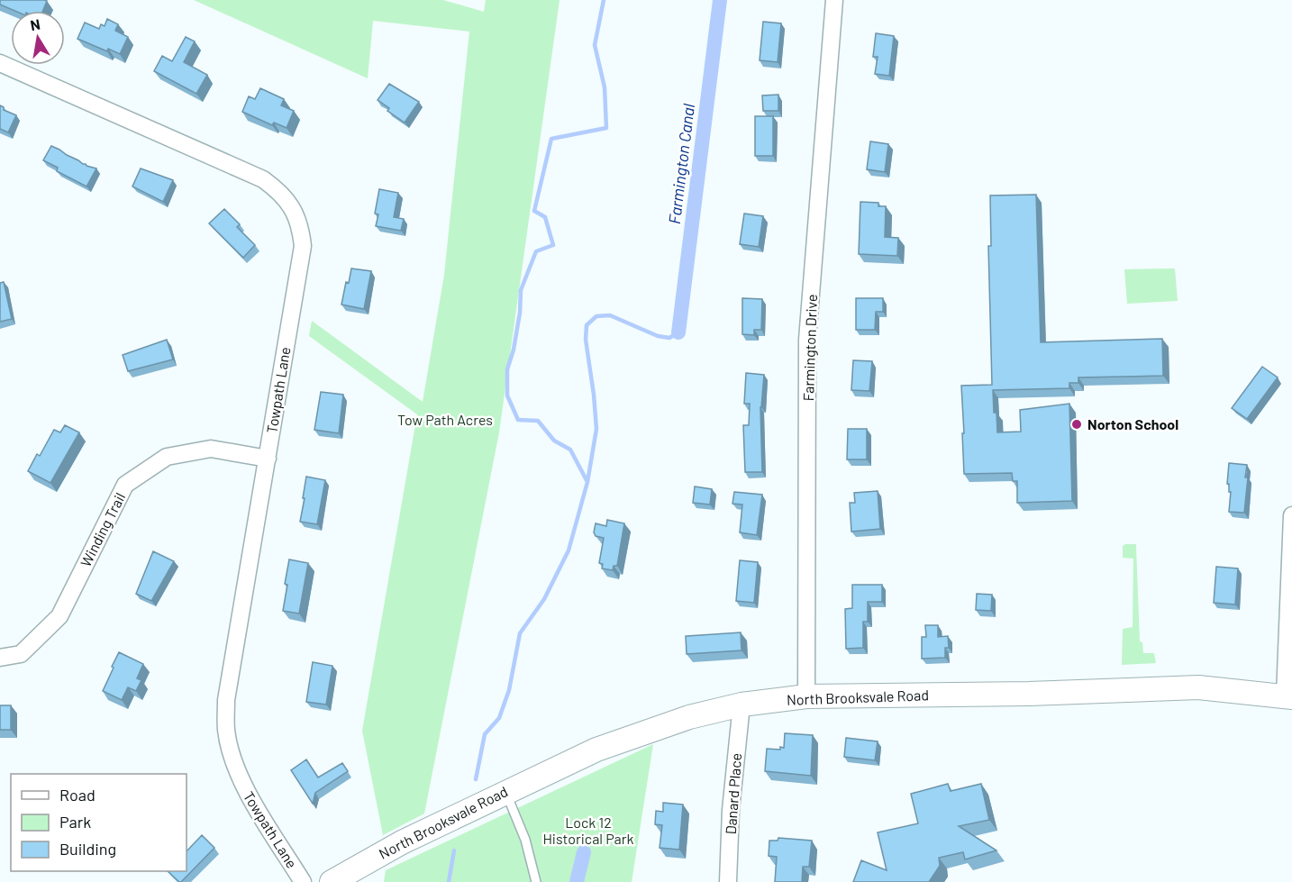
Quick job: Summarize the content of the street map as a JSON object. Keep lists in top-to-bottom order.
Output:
{
  "streets": {
    "main road": ["North Brooksvale Road"],
    "street": [
      "Farmington Drive",
      "Towpath Lane",
      "Winding Trail",
      "Danard Place"
    ]
  },
  "crossings": [
    ["Farmington Drive", "North Brooksvale Road"],
    ["Towpath Lane", "Winding Trail"],
    ["North Brooksvale Road", "Danard Place"]
  ],
  "water": ["Farmington Canal"],
  "parks": ["Tow Path Acres", "Lock 12 Historical Park"],
  "places": ["Norton School"],
  "legend": ["Road", "Park", "Building"],
  "north": "top"
}
